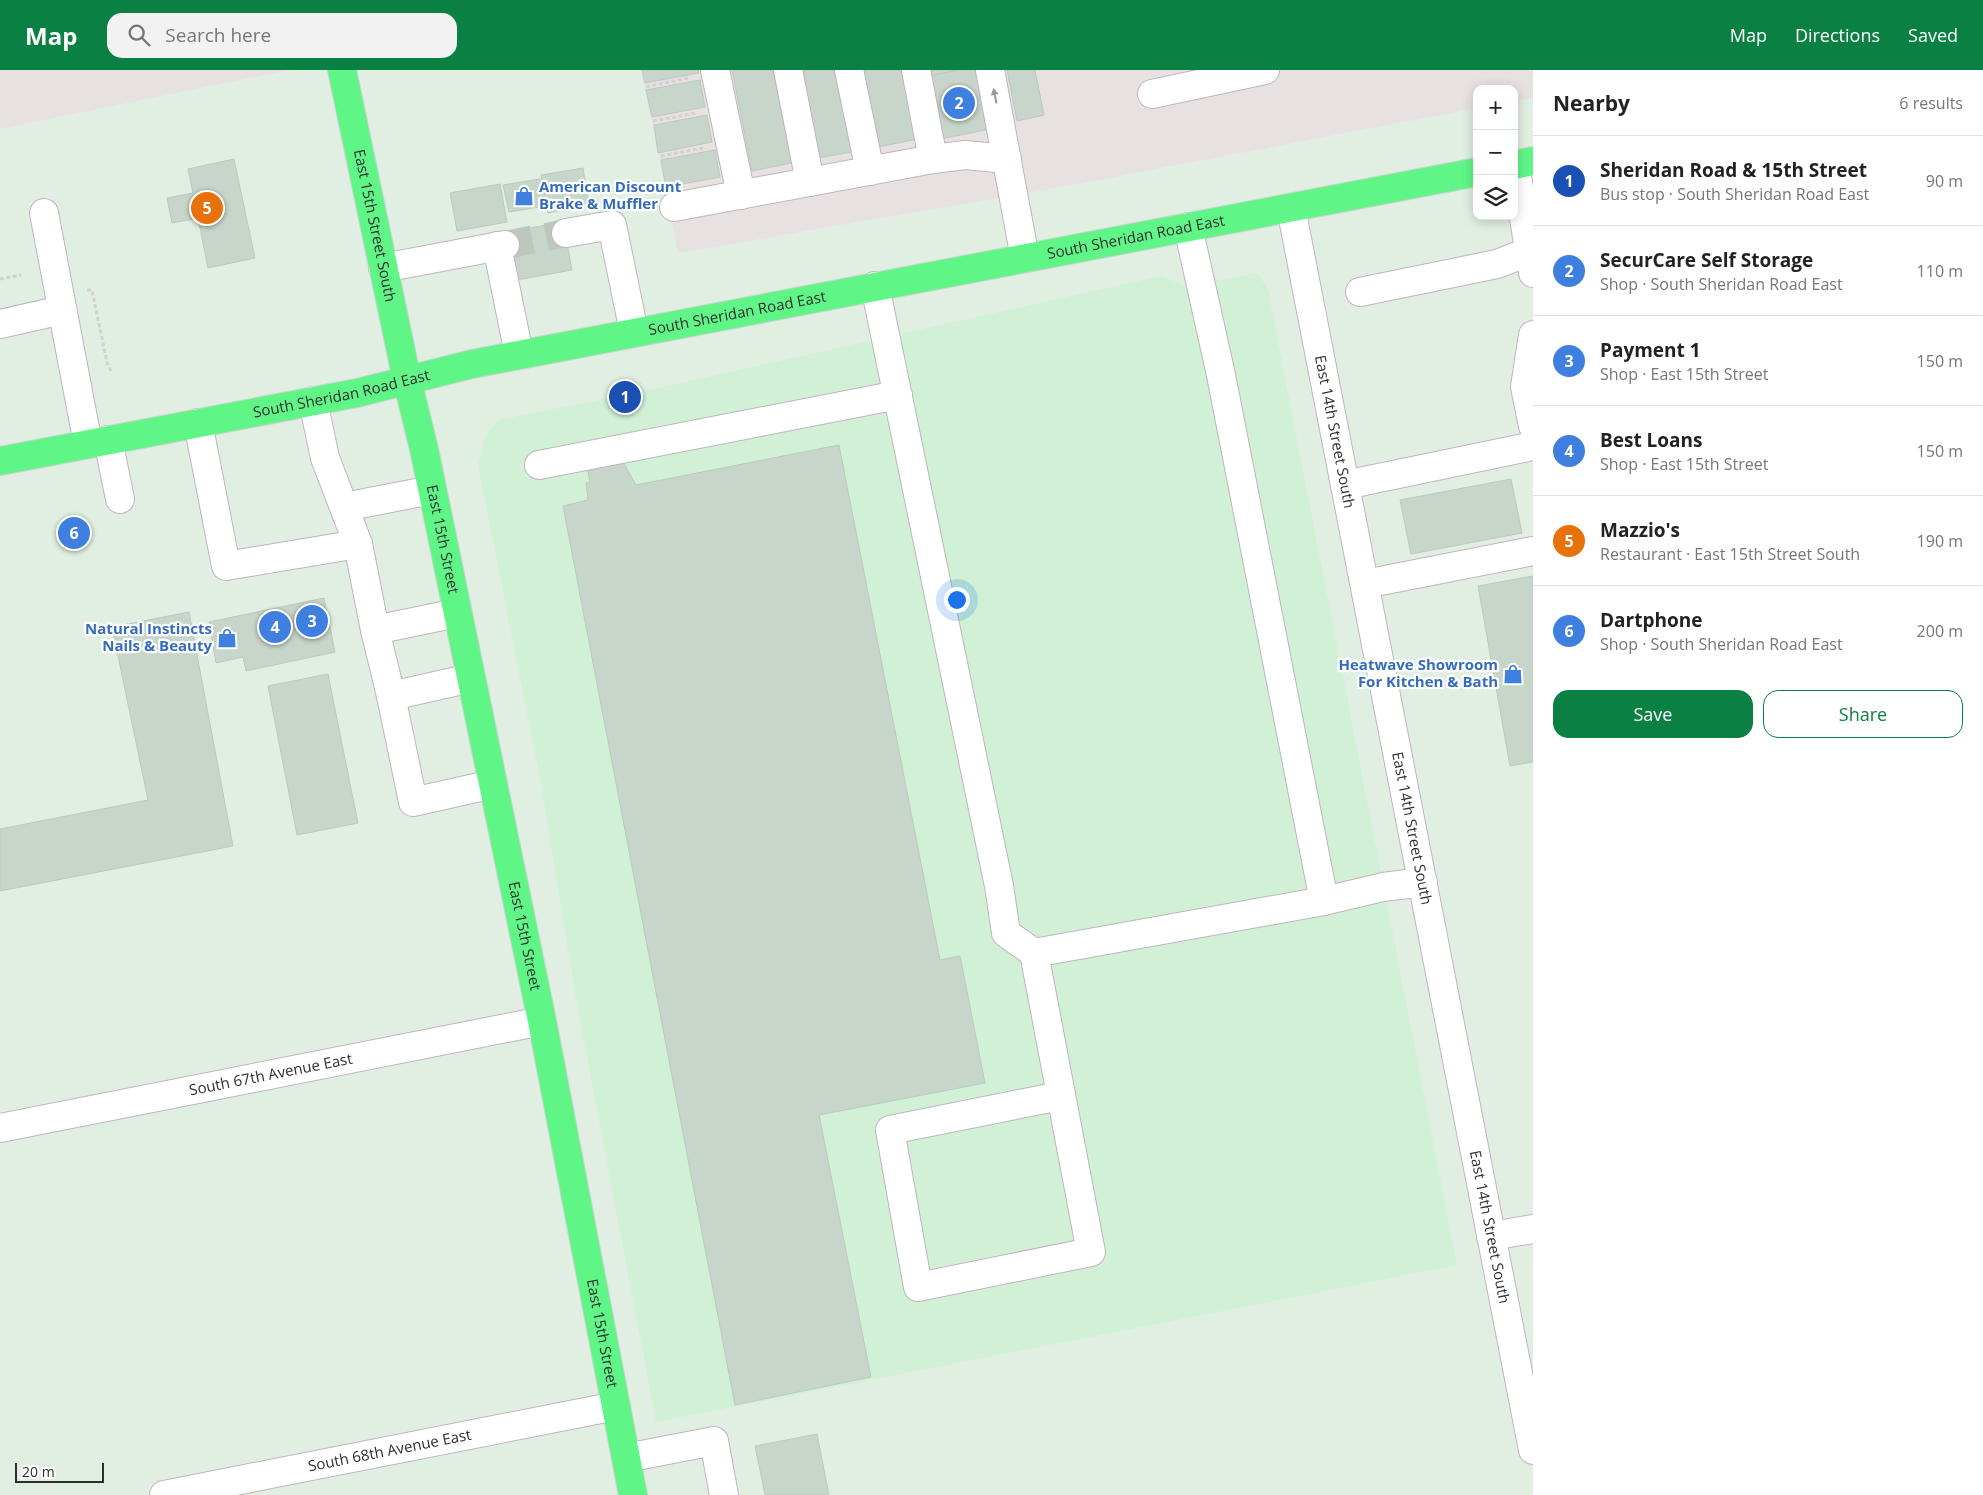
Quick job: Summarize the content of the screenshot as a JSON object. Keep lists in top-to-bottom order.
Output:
{
  "streets": {
    "main road": ["East 15th Street South", "South Sheridan Road East", "East 15th Street"],
    "street": ["East 14th Street South", "South 67th Avenue East", "South 68th Avenue East"]
  },
  "crossings": [
    ["East 15th Street South", "South Sheridan Road East"],
    ["East 15th Street South", "East 15th Street"],
    ["South Sheridan Road East", "East 14th Street South"],
    ["South Sheridan Road East", "East 15th Street"],
    ["East 15th Street", "South 67th Avenue East"],
    ["East 15th Street", "South 68th Avenue East"]
  ],
  "places": {
    "shop": ["American Discount Brake & Muffler", "Natural Instincts Nails & Beauty", "Heatwave Showroom For Kitchen & Bath"]
  },
  "scale_bar": "20 m",
  "page": {
    "header": "Map",
    "search": "Search here",
    "nav": ["Map", "Directions", "Saved"],
    "heading": ["Nearby", "6 results"],
    "map_buttons": ["+", "−"],
    "pins": [
      "2",
      "5",
      "1",
      "6",
      "3",
      "4"
    ],
    "list": [
      {
        "mark": "1",
        "name": "Sheridan Road & 15th Street",
        "note": "Bus stop · South Sheridan Road East",
        "value": "90 m"
      },
      {
        "mark": "2",
        "name": "SecurCare Self Storage",
        "note": "Shop · South Sheridan Road East",
        "value": "110 m"
      },
      {
        "mark": "3",
        "name": "Payment 1",
        "note": "Shop · East 15th Street",
        "value": "150 m"
      },
      {
        "mark": "4",
        "name": "Best Loans",
        "note": "Shop · East 15th Street",
        "value": "150 m"
      },
      {
        "mark": "5",
        "name": "Mazzio's",
        "note": "Restaurant · East 15th Street South",
        "value": "190 m"
      },
      {
        "mark": "6",
        "name": "Dartphone",
        "note": "Shop · South Sheridan Road East",
        "value": "200 m"
      }
    ],
    "buttons": ["Save", "Share"],
    "scale": "20 m"
  }
}
